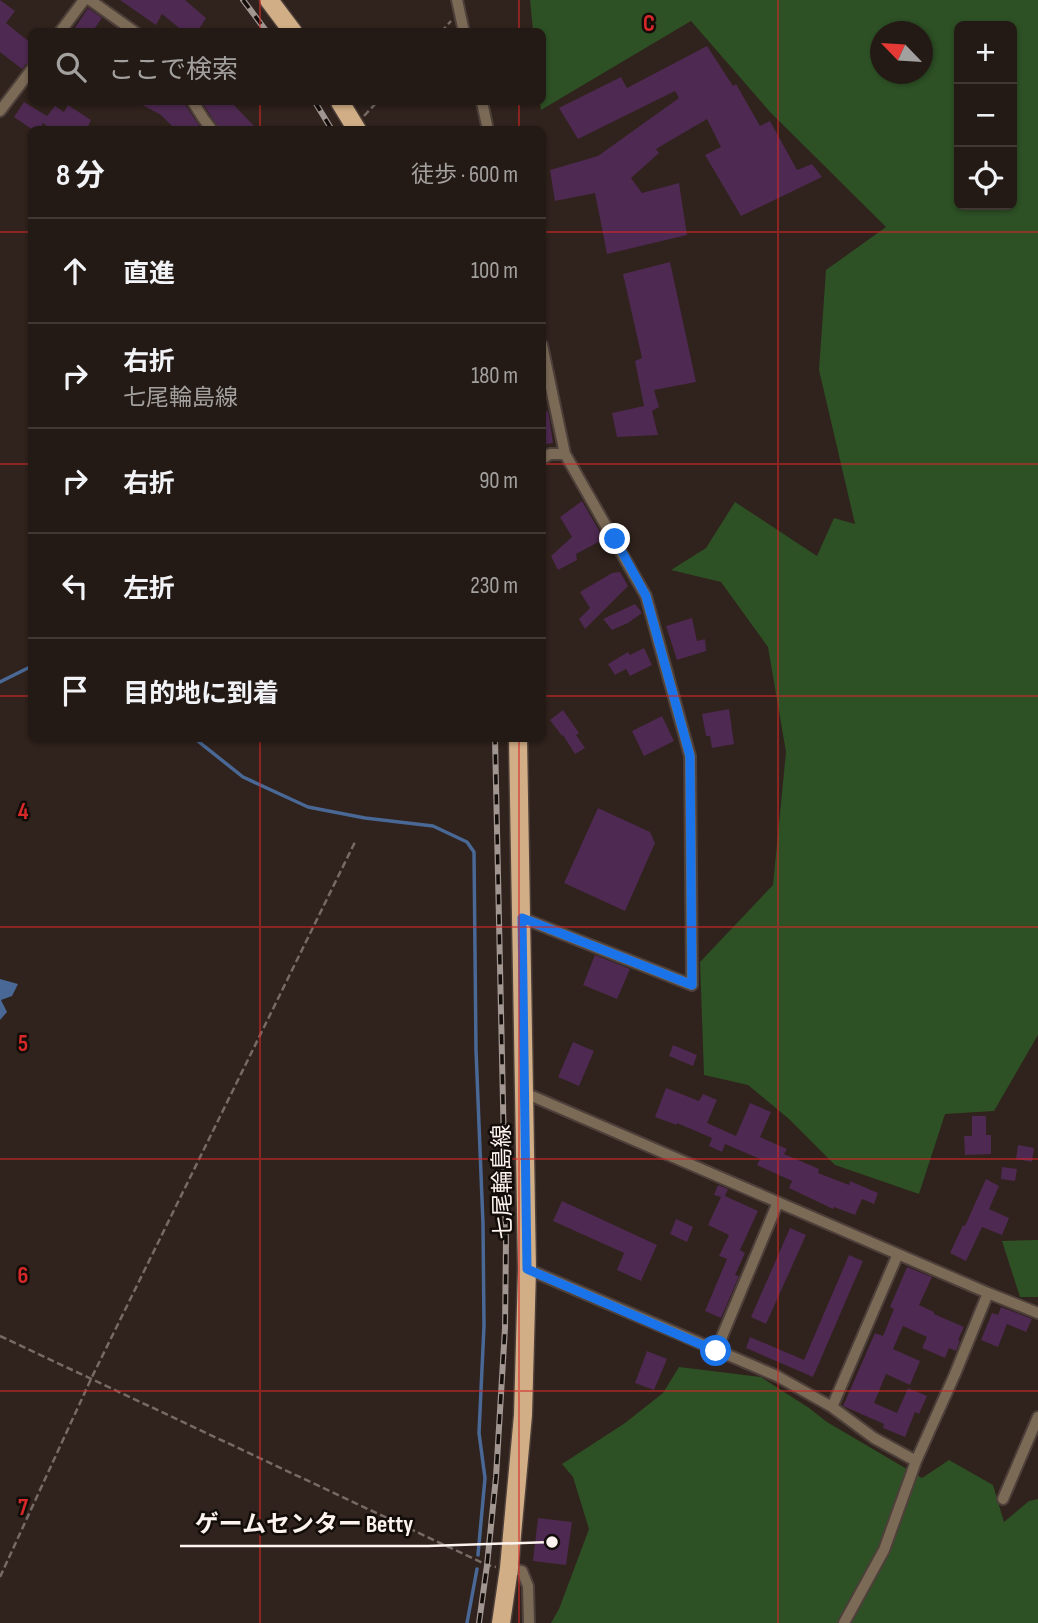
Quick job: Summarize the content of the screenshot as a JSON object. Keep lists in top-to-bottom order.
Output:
{
  "streets": {
    "main road": ["七尾輪島線"]
  },
  "places": ["ゲームセンター Betty"],
  "north": "top left",
  "page": {
    "map_buttons": ["+", "−"],
    "search": "ここで検索",
    "heading": ["8 分", "徒歩 · 600 m"],
    "list": [
      ["直進", "100 m"],
      ["右折", "七尾輪島線", "180 m"],
      ["右折", "90 m"],
      ["左折", "230 m"],
      "目的地に到着"
    ]
  },
  "grid": {
    "columns": ["C"],
    "rows": [
      "4",
      "5",
      "6",
      "7"
    ]
  }
}
